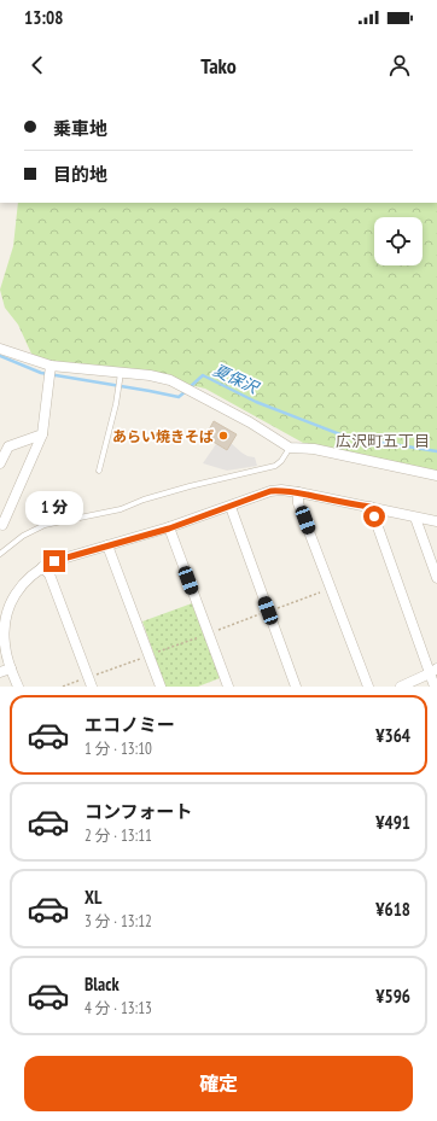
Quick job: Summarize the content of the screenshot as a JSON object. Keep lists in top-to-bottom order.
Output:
{
  "districts": ["広沢町五丁目"],
  "water": ["夏保沢"],
  "places": ["あらい焼きそば"],
  "page": {
    "status": "13:08",
    "header": "Tako",
    "banner": ["乗車地", "目的地"],
    "bubble": "1 分",
    "list": [
      {
        "name": "エコノミー",
        "note": "1 分 · 13:10",
        "value": "¥364"
      },
      {
        "name": "コンフォート",
        "note": "2 分 · 13:11",
        "value": "¥491"
      },
      {
        "name": "XL",
        "note": "3 分 · 13:12",
        "value": "¥618"
      },
      {
        "name": "Black",
        "note": "4 分 · 13:13",
        "value": "¥596"
      }
    ],
    "buttons": "確定"
  }
}
